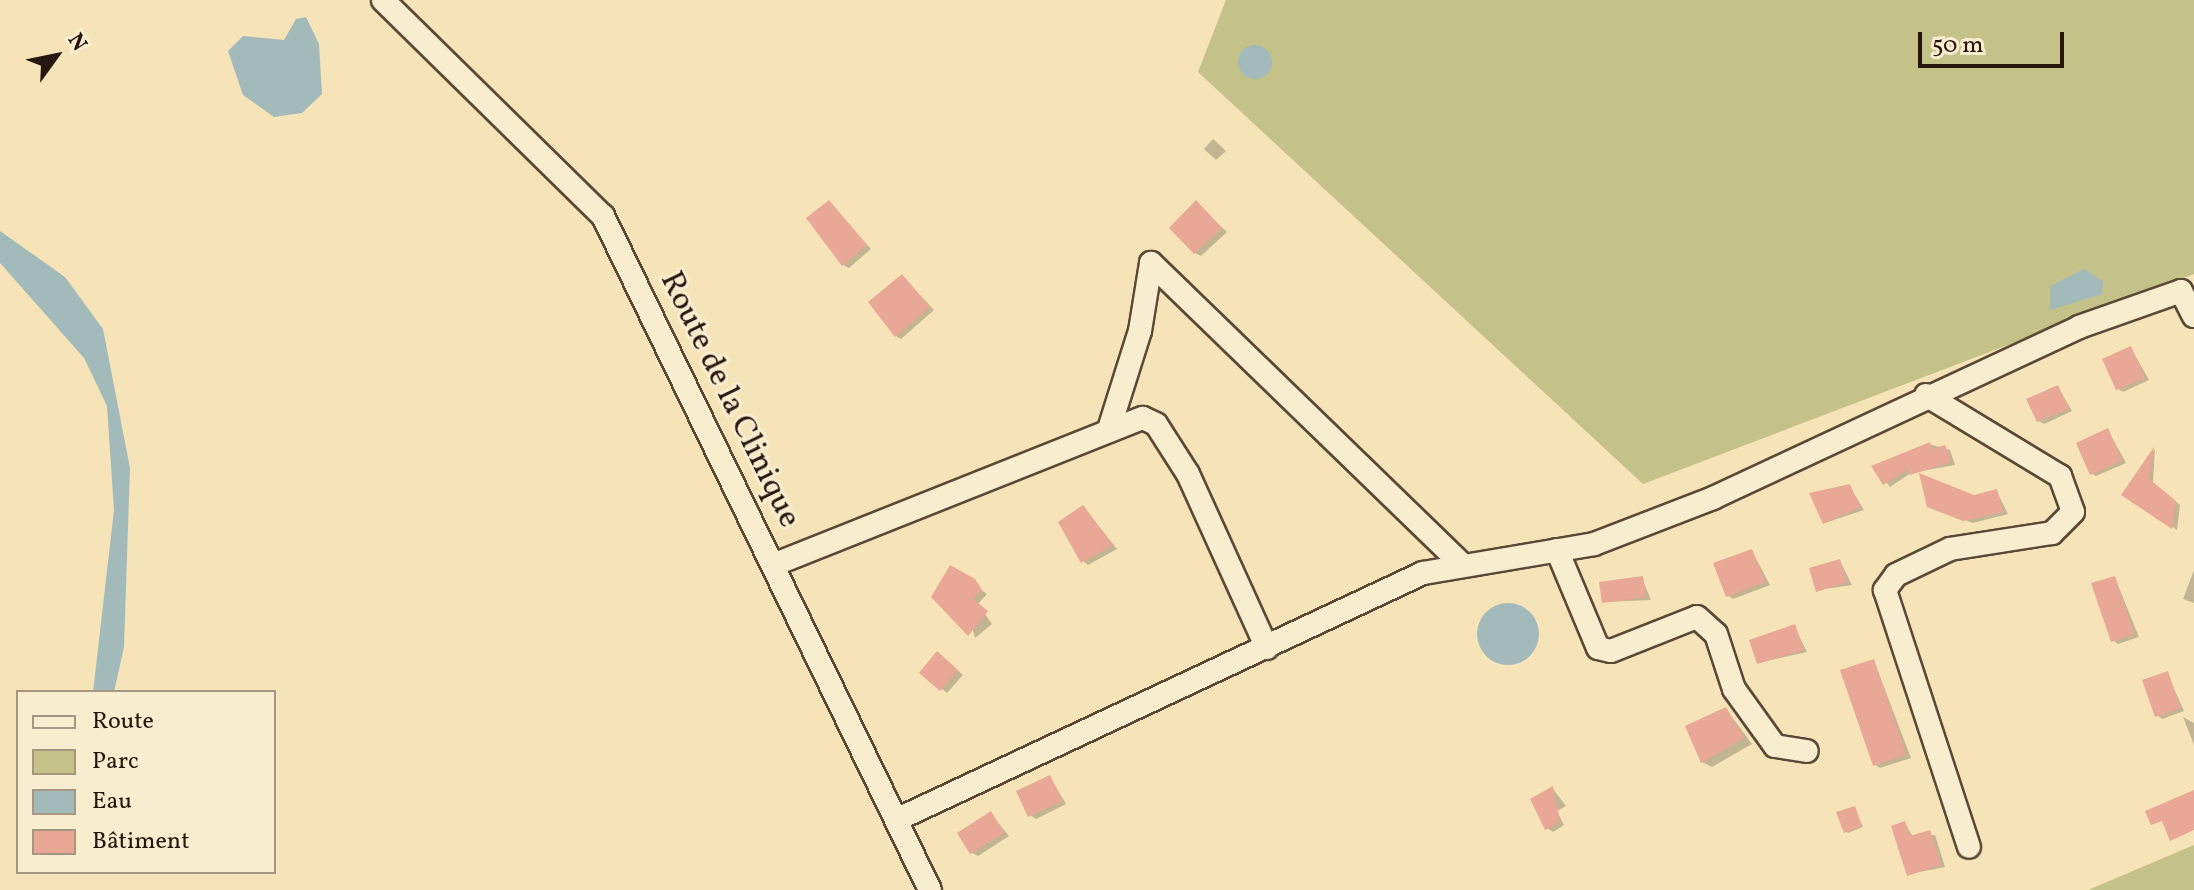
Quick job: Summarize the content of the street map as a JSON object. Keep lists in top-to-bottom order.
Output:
{
  "streets": {
    "street": ["Route de la Clinique"]
  },
  "legend": [
    "Route",
    "Parc",
    "Eau",
    "Bâtiment"
  ],
  "scale_bar": "50 m",
  "north": "top right"
}
